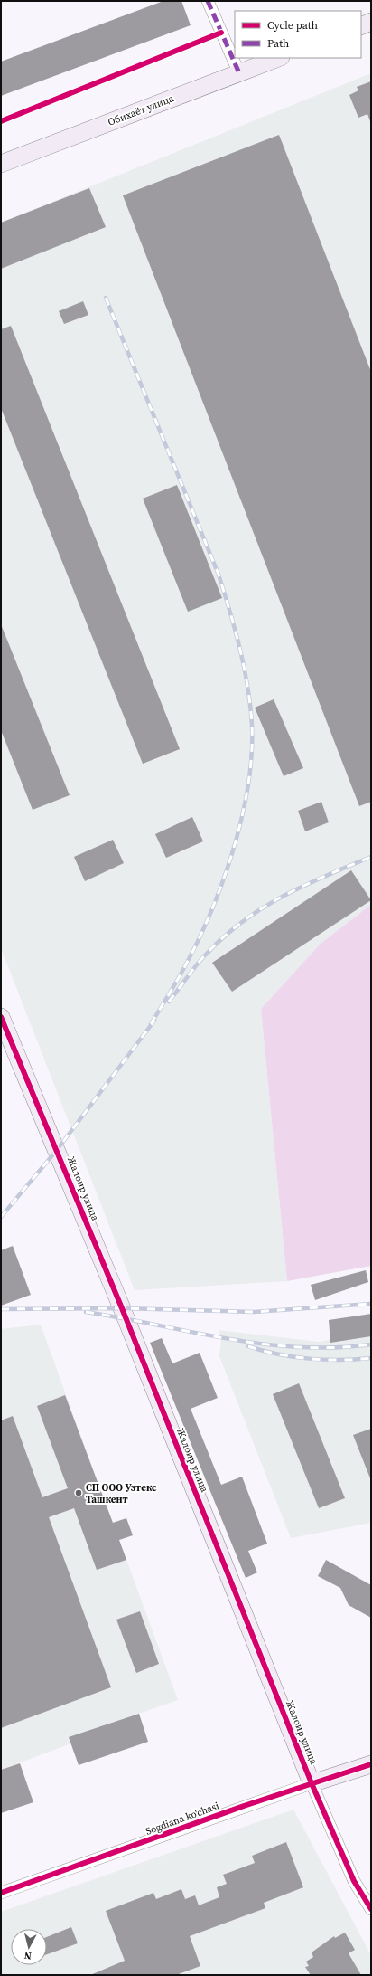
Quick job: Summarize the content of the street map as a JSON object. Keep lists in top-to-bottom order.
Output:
{
  "streets": {
    "street": ["Обихаёт улица", "Жалоир улица", "Sogdiana ko'chasi"]
  },
  "crossings": [
    ["Жалоир улица", "Sogdiana ko'chasi"]
  ],
  "places": ["СП ООО Узтекс Ташкент"],
  "legend": ["Cycle path", "Path"],
  "north": "bottom"
}
